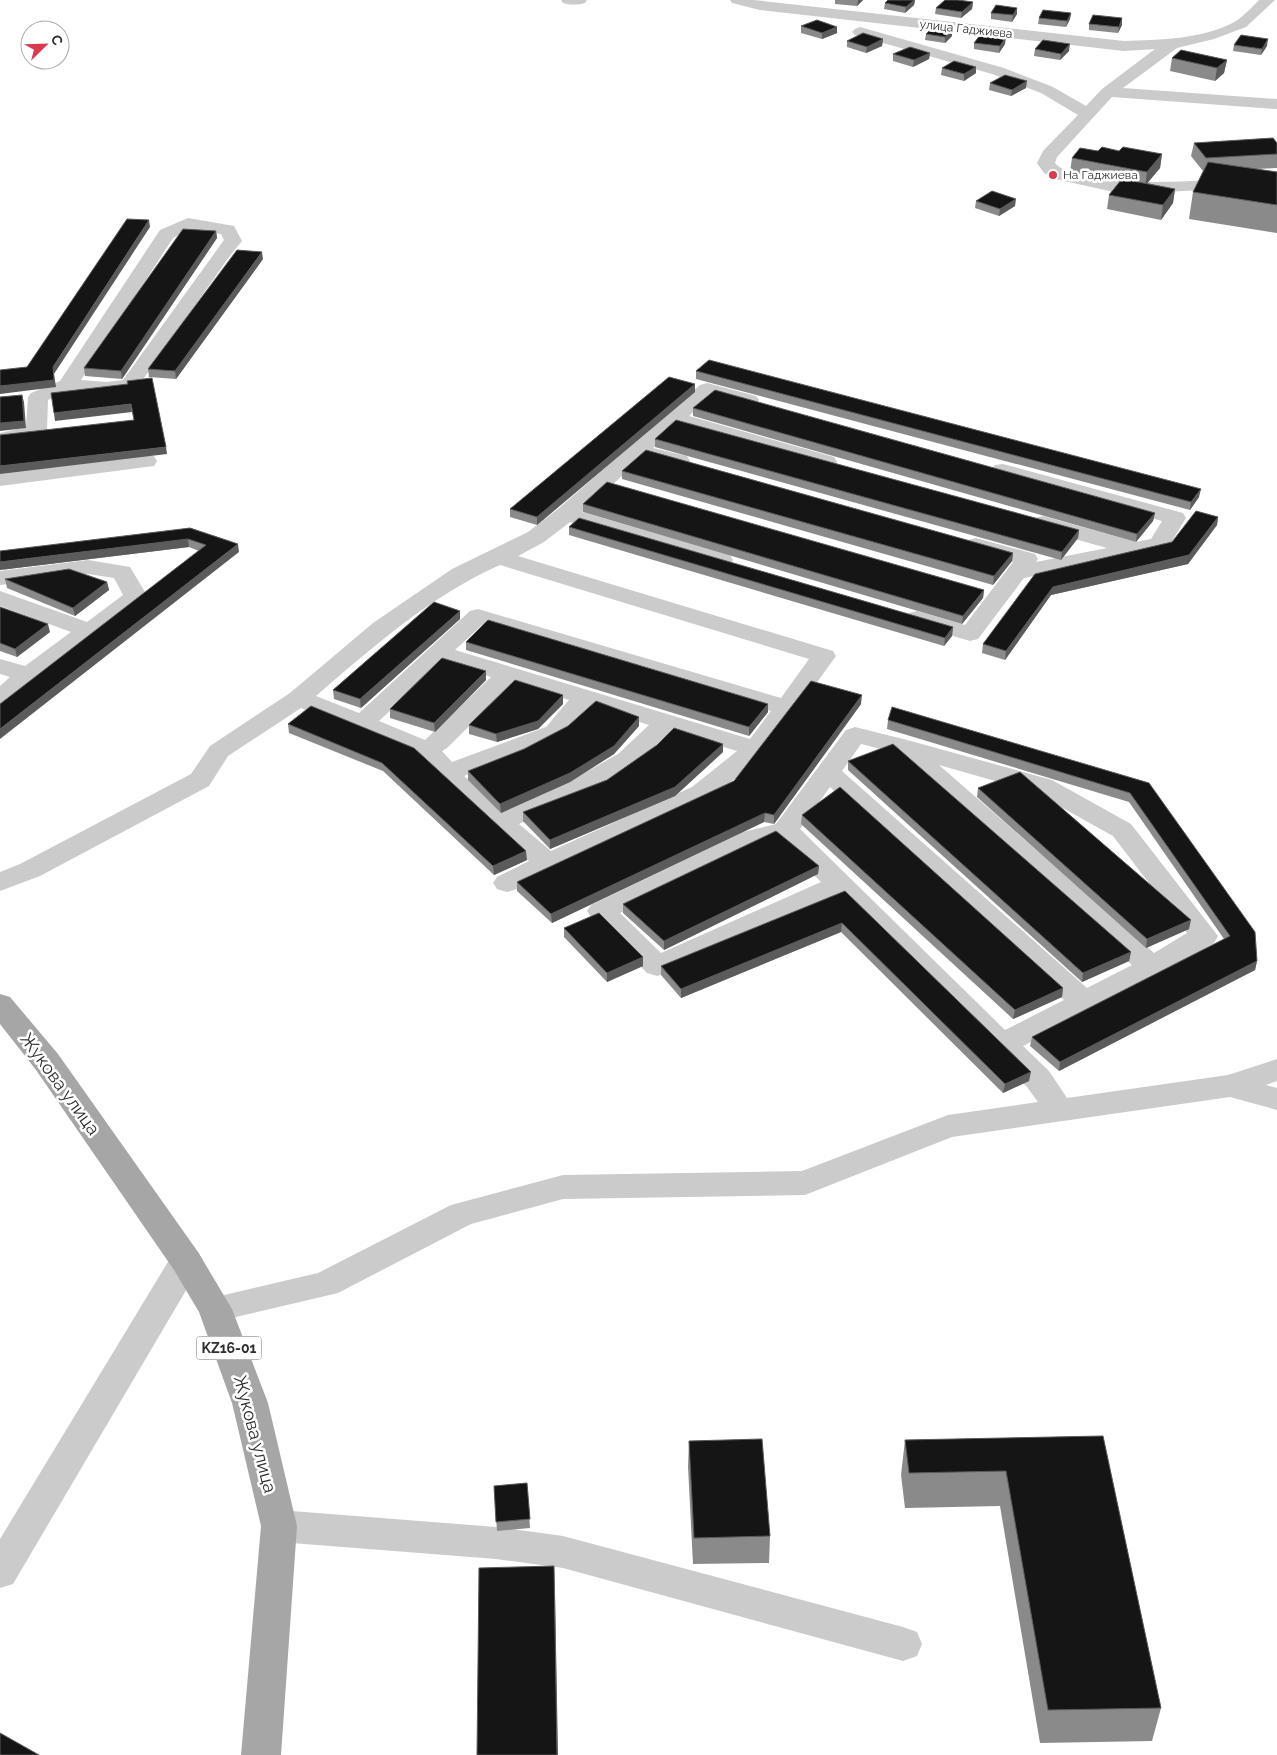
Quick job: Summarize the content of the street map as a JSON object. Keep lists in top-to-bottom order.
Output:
{
  "streets": {
    "main road": ["Жукова улица", "KZ16-01"],
    "street": ["улица Гаджиева"]
  },
  "places": ["На Гаджиева"],
  "north": "top right"
}
